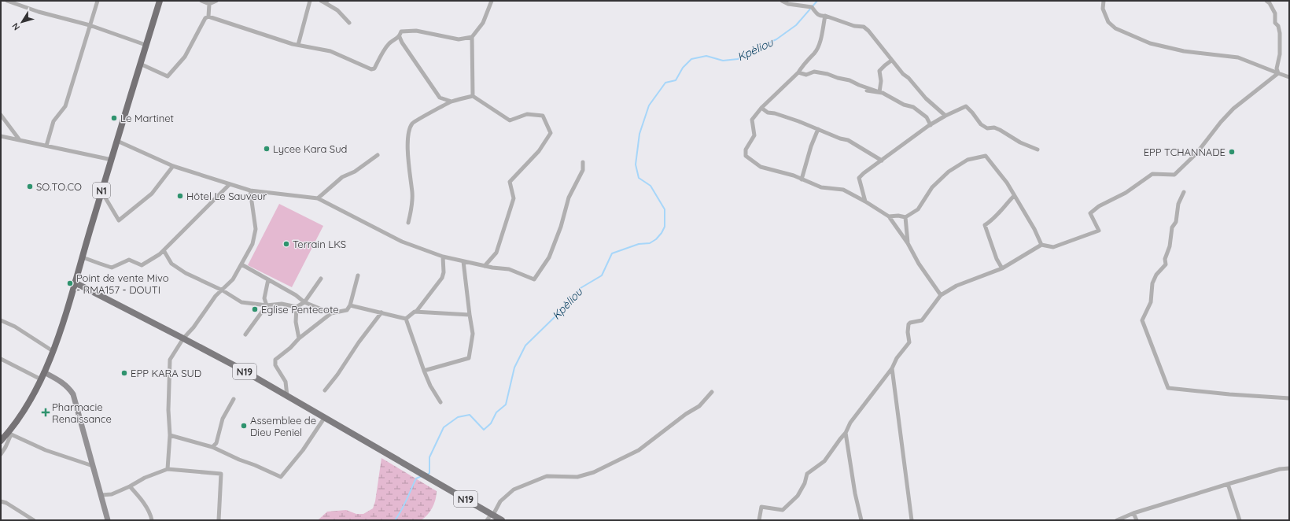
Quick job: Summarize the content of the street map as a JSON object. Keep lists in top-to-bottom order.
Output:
{
  "streets": {
    "highway": ["N1"],
    "main road": ["N19"]
  },
  "crossings": [
    ["N1", "N19"]
  ],
  "water": ["Kpèliou"],
  "places": {
    "other": [
      "Le Martinet",
      "Lycee Kara Sud",
      "EPP TCHANNADE",
      "SO.TO.CO",
      "Hôtel Le Sauveur",
      "Terrain LKS",
      "Point de vente Mivo - RMA157 - DOUTI",
      "Eglise Pentecote",
      "EPP KARA SUD",
      "Assemblee de Dieu Peniel"
    ],
    "health": ["Pharmacie Renaissance"]
  },
  "north": "bottom left"
}
